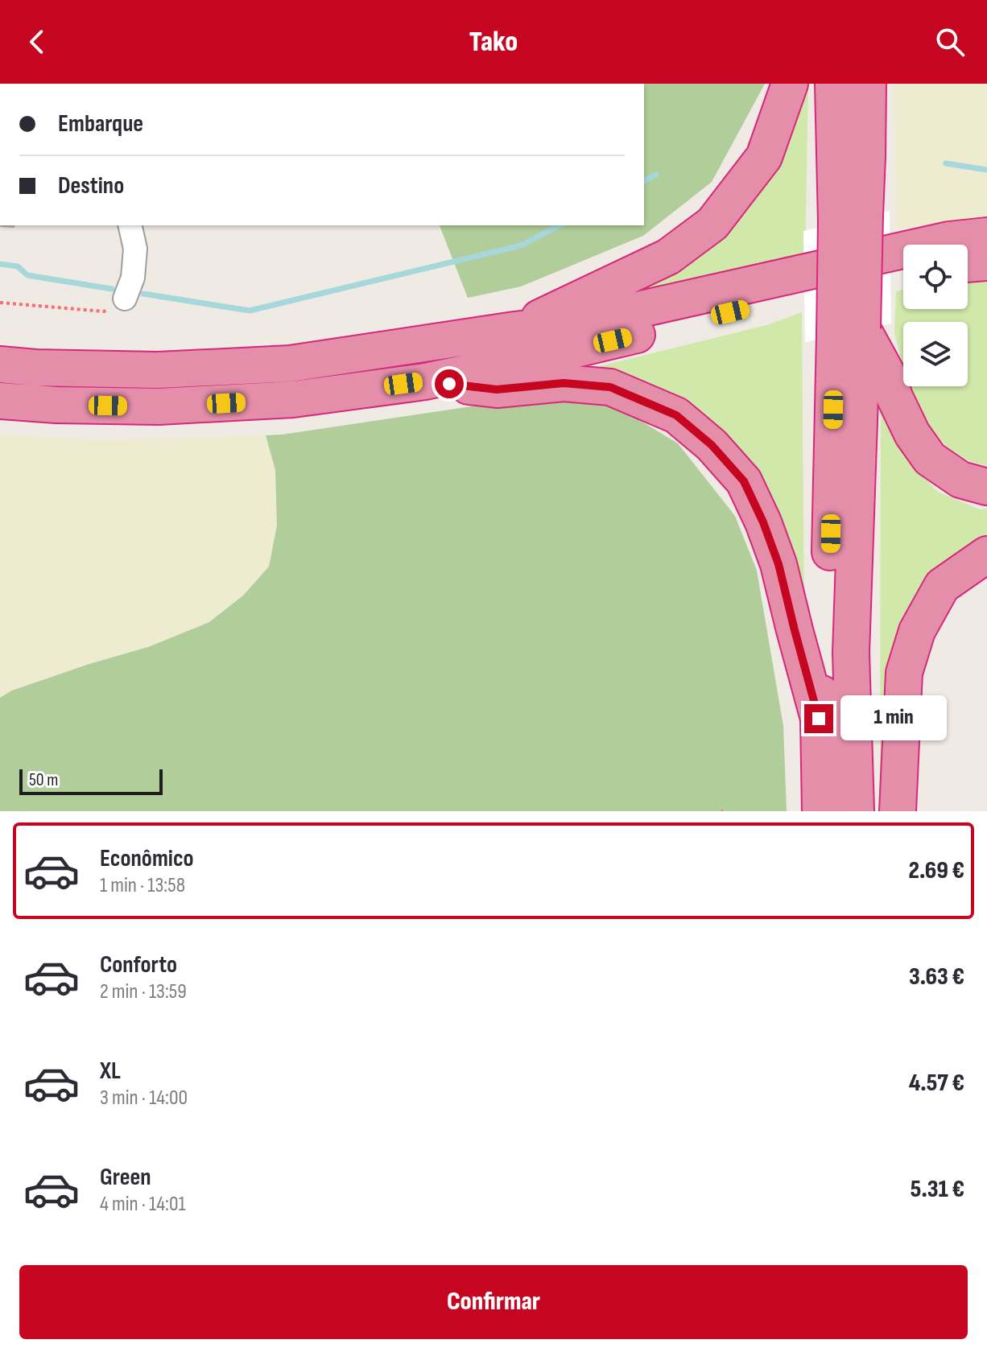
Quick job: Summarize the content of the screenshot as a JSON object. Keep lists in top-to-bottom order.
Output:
{
  "scale_bar": "50 m",
  "page": {
    "header": "Tako",
    "banner": ["Embarque", "Destino"],
    "bubble": "1 min",
    "scale": "50 m",
    "list": [
      {
        "name": "Econômico",
        "note": "1 min · 13:58",
        "value": "2.69 €"
      },
      {
        "name": "Conforto",
        "note": "2 min · 13:59",
        "value": "3.63 €"
      },
      {
        "name": "XL",
        "note": "3 min · 14:00",
        "value": "4.57 €"
      },
      {
        "name": "Green",
        "note": "4 min · 14:01",
        "value": "5.31 €"
      }
    ],
    "buttons": "Confirmar"
  }
}
